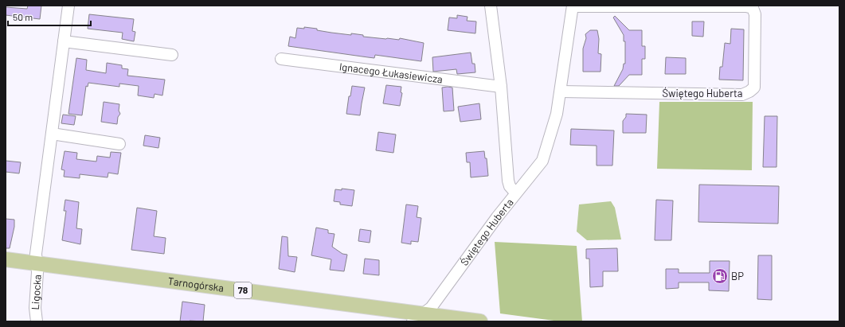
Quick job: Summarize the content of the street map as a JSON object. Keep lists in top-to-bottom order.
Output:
{
  "streets": {
    "main road": ["Tarnogórska", "78"],
    "street": ["Ignacego Łukasiewicza", "Świętego Huberta", "Ligocka"]
  },
  "crossings": [
    ["Świętego Huberta", "Tarnogórska"],
    ["Tarnogórska", "Ligocka"]
  ],
  "places": {
    "fuel station": ["BP"]
  },
  "scale_bar": "50 m"
}
